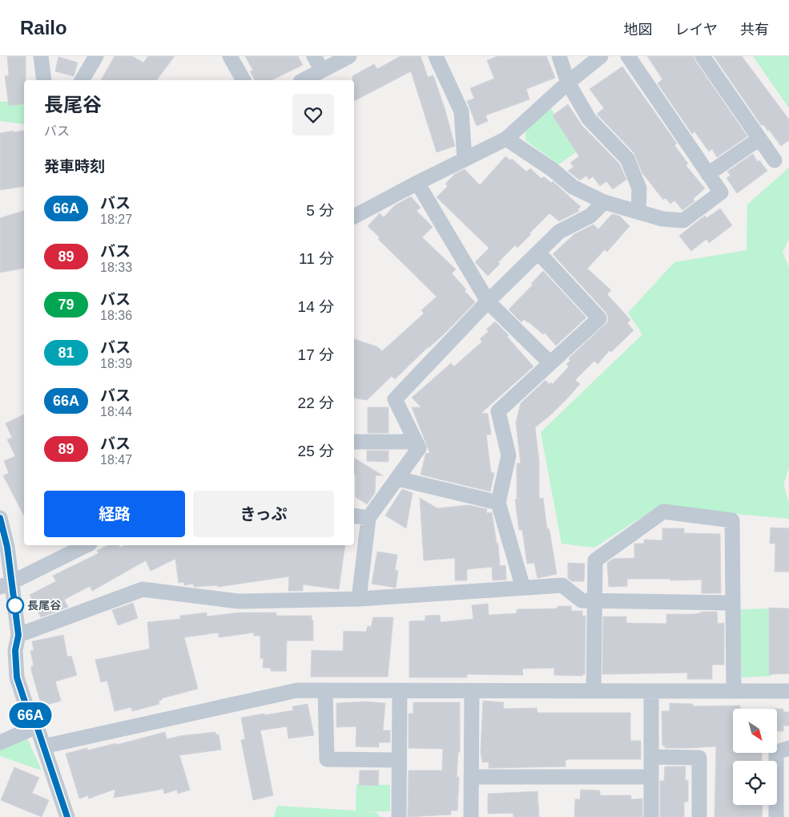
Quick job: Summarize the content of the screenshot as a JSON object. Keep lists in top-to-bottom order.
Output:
{
  "places": ["長尾谷"],
  "lines": ["bus line 66A"],
  "north": "bottom right",
  "page": {
    "header": "Railo",
    "nav": ["地図", "レイヤ", "共有"],
    "on_map": "66A",
    "heading": [
      ["長尾谷", "バス"],
      "発車時刻"
    ],
    "list": [
      {
        "mark": "66A",
        "name": "バス",
        "note": "18:27",
        "value": "5 分"
      },
      {
        "mark": "89",
        "name": "バス",
        "note": "18:33",
        "value": "11 分"
      },
      {
        "mark": "79",
        "name": "バス",
        "note": "18:36",
        "value": "14 分"
      },
      {
        "mark": "81",
        "name": "バス",
        "note": "18:39",
        "value": "17 分"
      },
      {
        "mark": "66A",
        "name": "バス",
        "note": "18:44",
        "value": "22 分"
      },
      {
        "mark": "89",
        "name": "バス",
        "note": "18:47",
        "value": "25 分"
      }
    ],
    "buttons": ["経路", "きっぷ"]
  }
}
